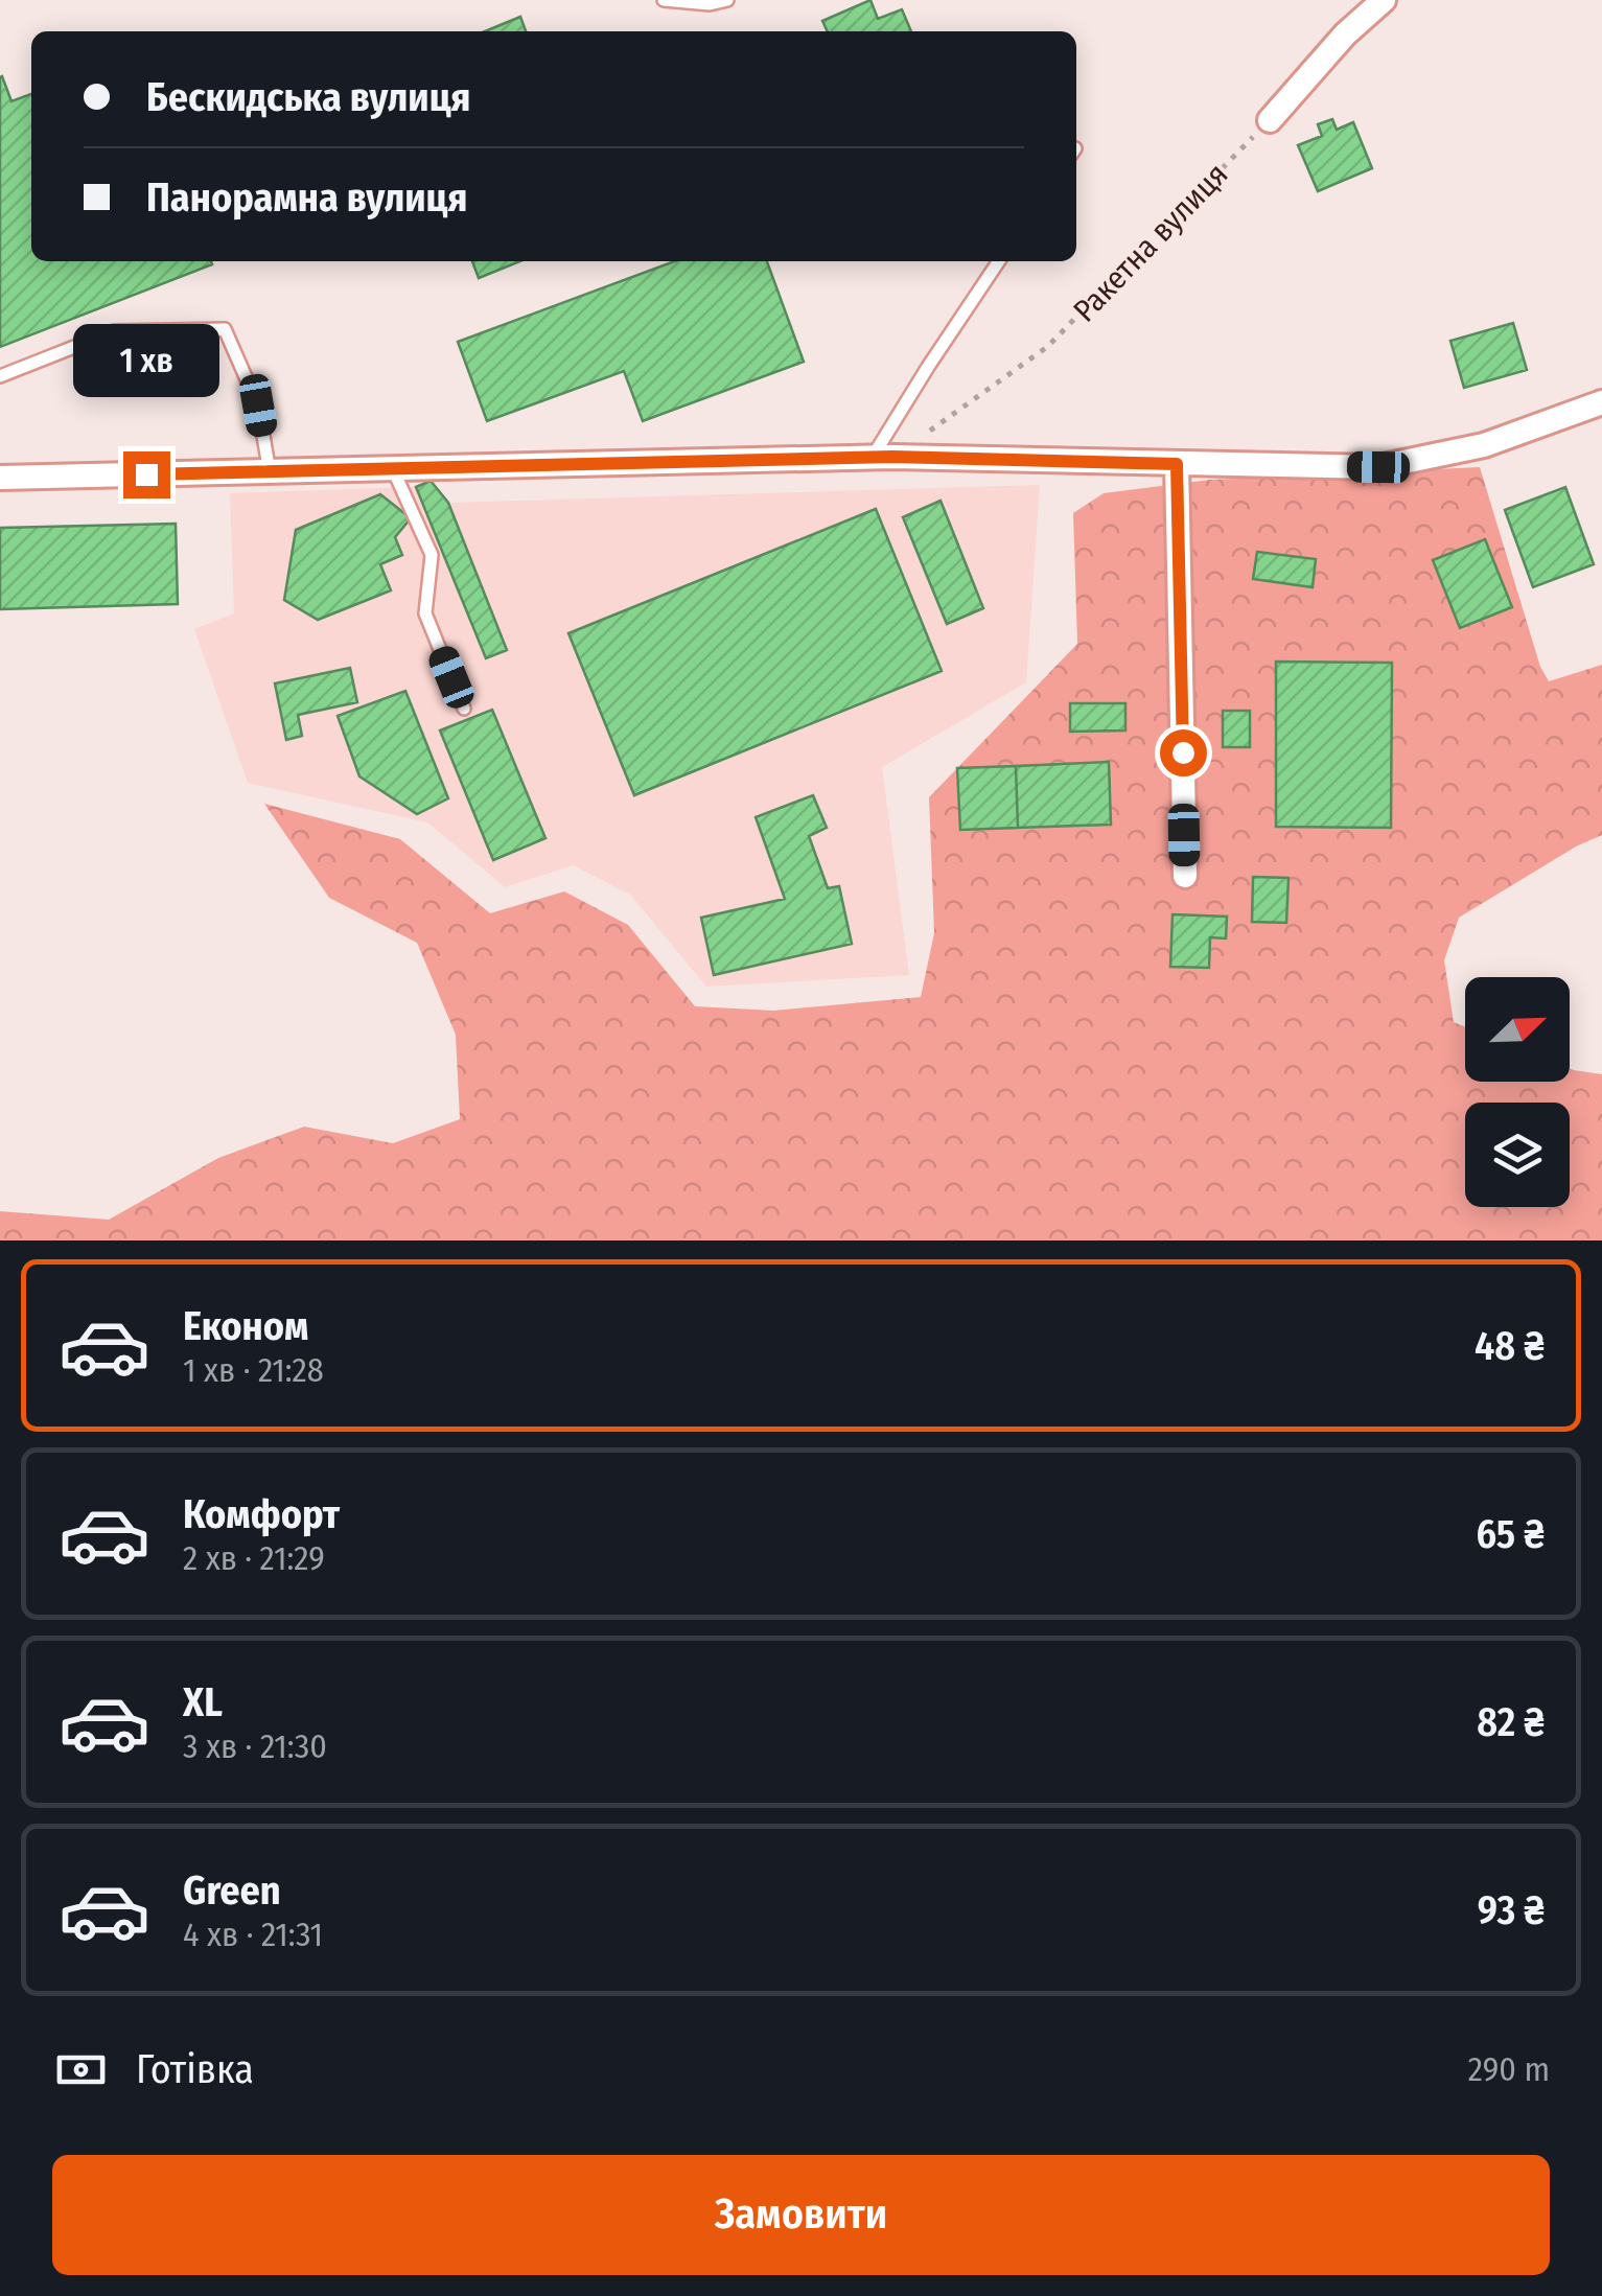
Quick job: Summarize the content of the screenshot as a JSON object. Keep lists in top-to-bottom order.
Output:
{
  "streets": {
    "path": ["Ракетна вулиця"]
  },
  "north": "top right",
  "page": {
    "banner": ["Бескидська вулиця", "Панорамна вулиця"],
    "bubble": "1 хв",
    "list": [
      {
        "name": "Економ",
        "note": "1 хв · 21:28",
        "value": "48 ₴"
      },
      {
        "name": "Комфорт",
        "note": "2 хв · 21:29",
        "value": "65 ₴"
      },
      {
        "name": "XL",
        "note": "3 хв · 21:30",
        "value": "82 ₴"
      },
      {
        "name": "Green",
        "note": "4 хв · 21:31",
        "value": "93 ₴"
      }
    ],
    "pay": ["Готівка", "290 m"],
    "buttons": "Замовити"
  }
}
